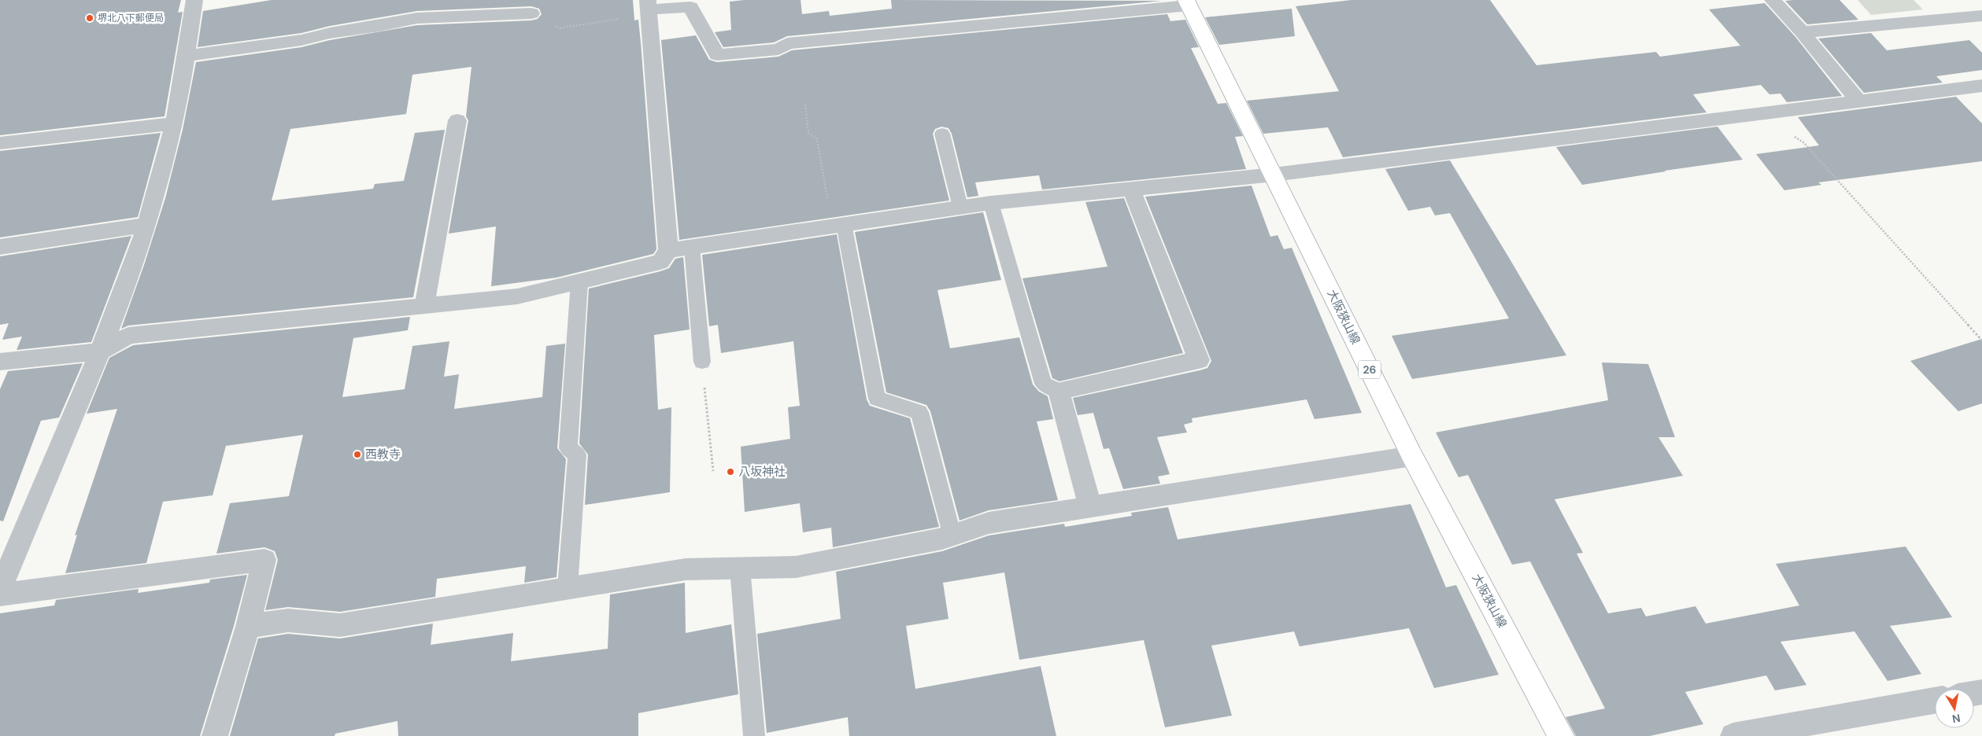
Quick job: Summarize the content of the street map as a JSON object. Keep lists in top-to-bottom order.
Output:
{
  "streets": {
    "main road": ["大阪狭山線", "26"]
  },
  "places": ["堺北八下郵便局", "西教寺", "八坂神社"],
  "north": "bottom"
}
